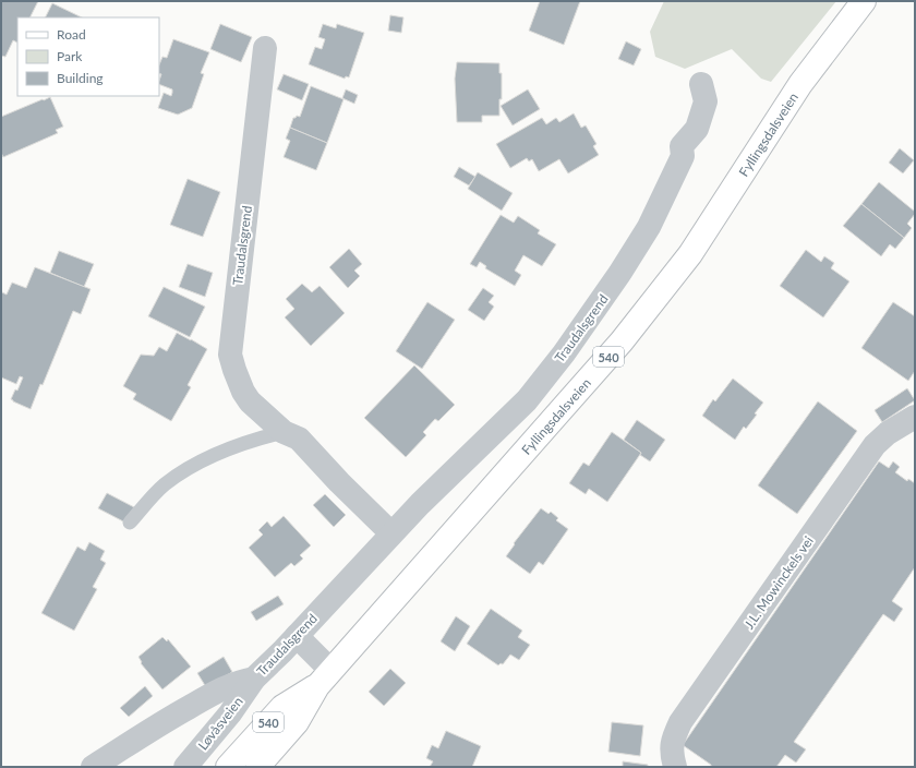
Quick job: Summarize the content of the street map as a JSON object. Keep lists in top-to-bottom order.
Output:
{
  "streets": {
    "main road": ["Fyllingsdalsveien", "540"],
    "street": ["Traudalsgrend", "J.L. Mowinckels vei", "Løvåsveien"]
  },
  "crossings": [
    ["Traudalsgrend", "Løvåsveien"]
  ],
  "legend": ["Road", "Park", "Building"]
}
